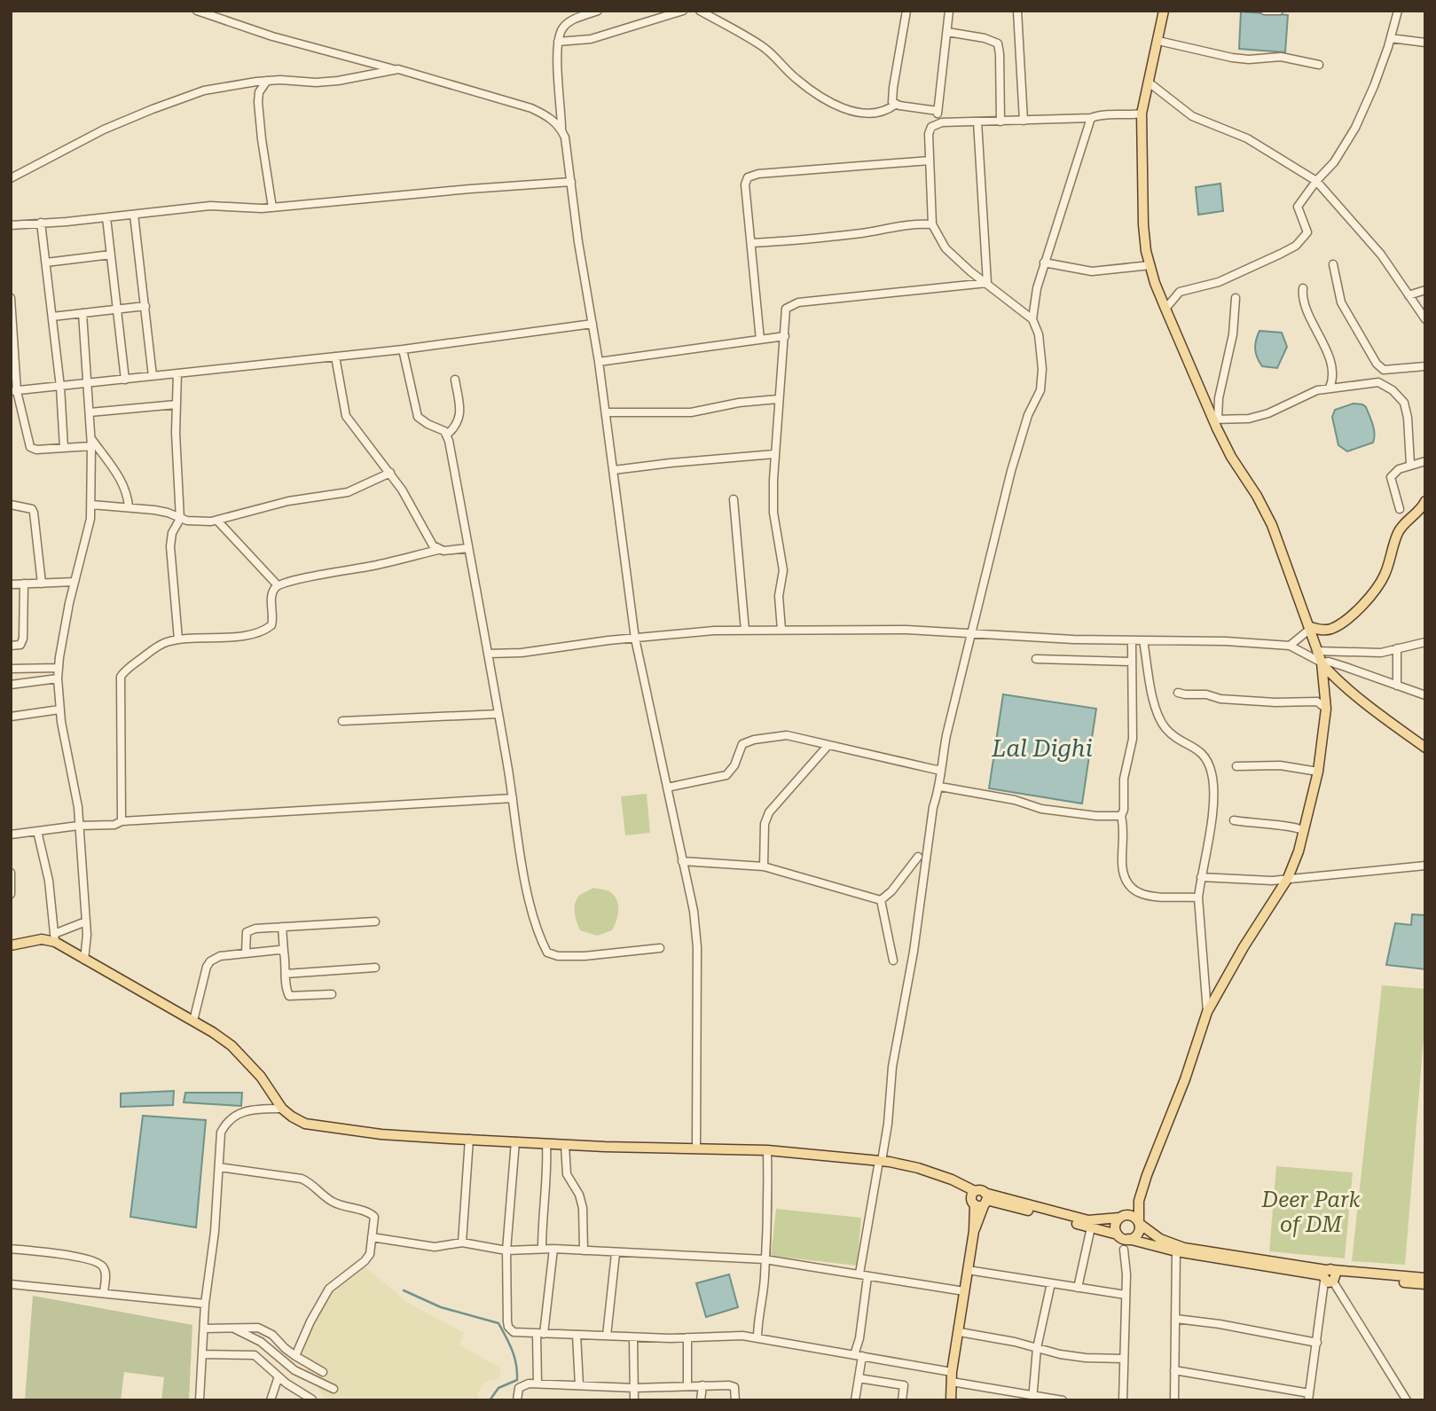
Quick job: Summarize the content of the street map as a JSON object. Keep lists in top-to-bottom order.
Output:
{
  "water": ["Lal Dighi"],
  "parks": ["Deer Park of DM"]
}
